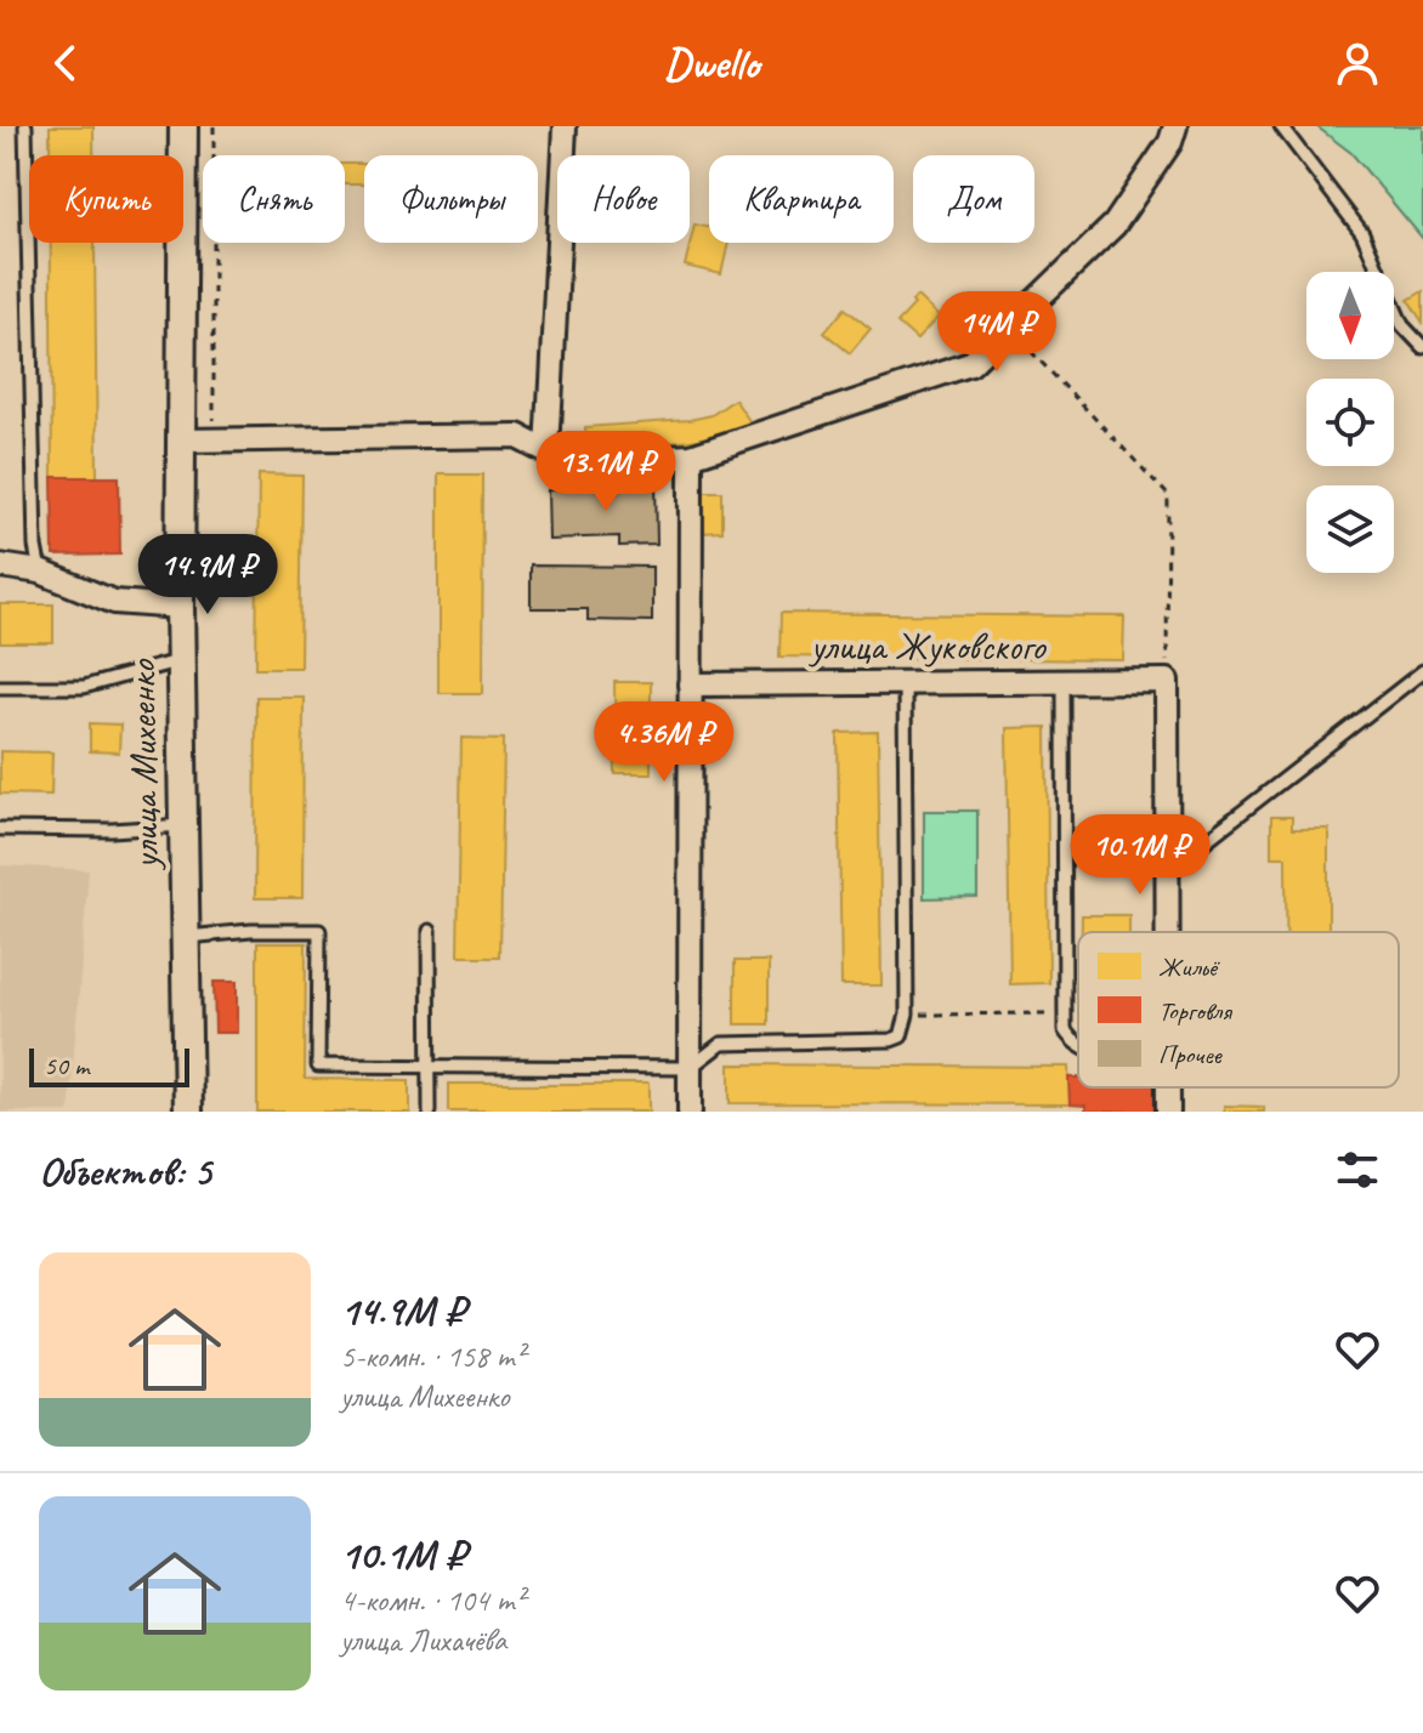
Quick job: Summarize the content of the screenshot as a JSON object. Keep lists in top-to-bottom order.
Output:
{
  "streets": {
    "street": ["улица Жуковского", "улица Михеенко"]
  },
  "legend": ["Жильё", "Торговля", "Прочее"],
  "scale_bar": "50 m",
  "north": "bottom",
  "page": {
    "header": "Dwello",
    "chip": [
      "Купить",
      "Снять",
      "Фильтры",
      "Новое",
      "Квартира",
      "Дом"
    ],
    "price": [
      "14M ₽",
      "13.1M ₽",
      "14.9M ₽",
      "4.36M ₽",
      "10.1M ₽"
    ],
    "scale": "50 m",
    "heading": "Объектов: 5",
    "list": [
      {
        "name": "14.9M ₽",
        "note": "5-комн. · 158 m² · улица Михеенко"
      },
      {
        "name": "10.1M ₽",
        "note": "4-комн. · 104 m² · улица Лихачёва"
      }
    ]
  }
}
